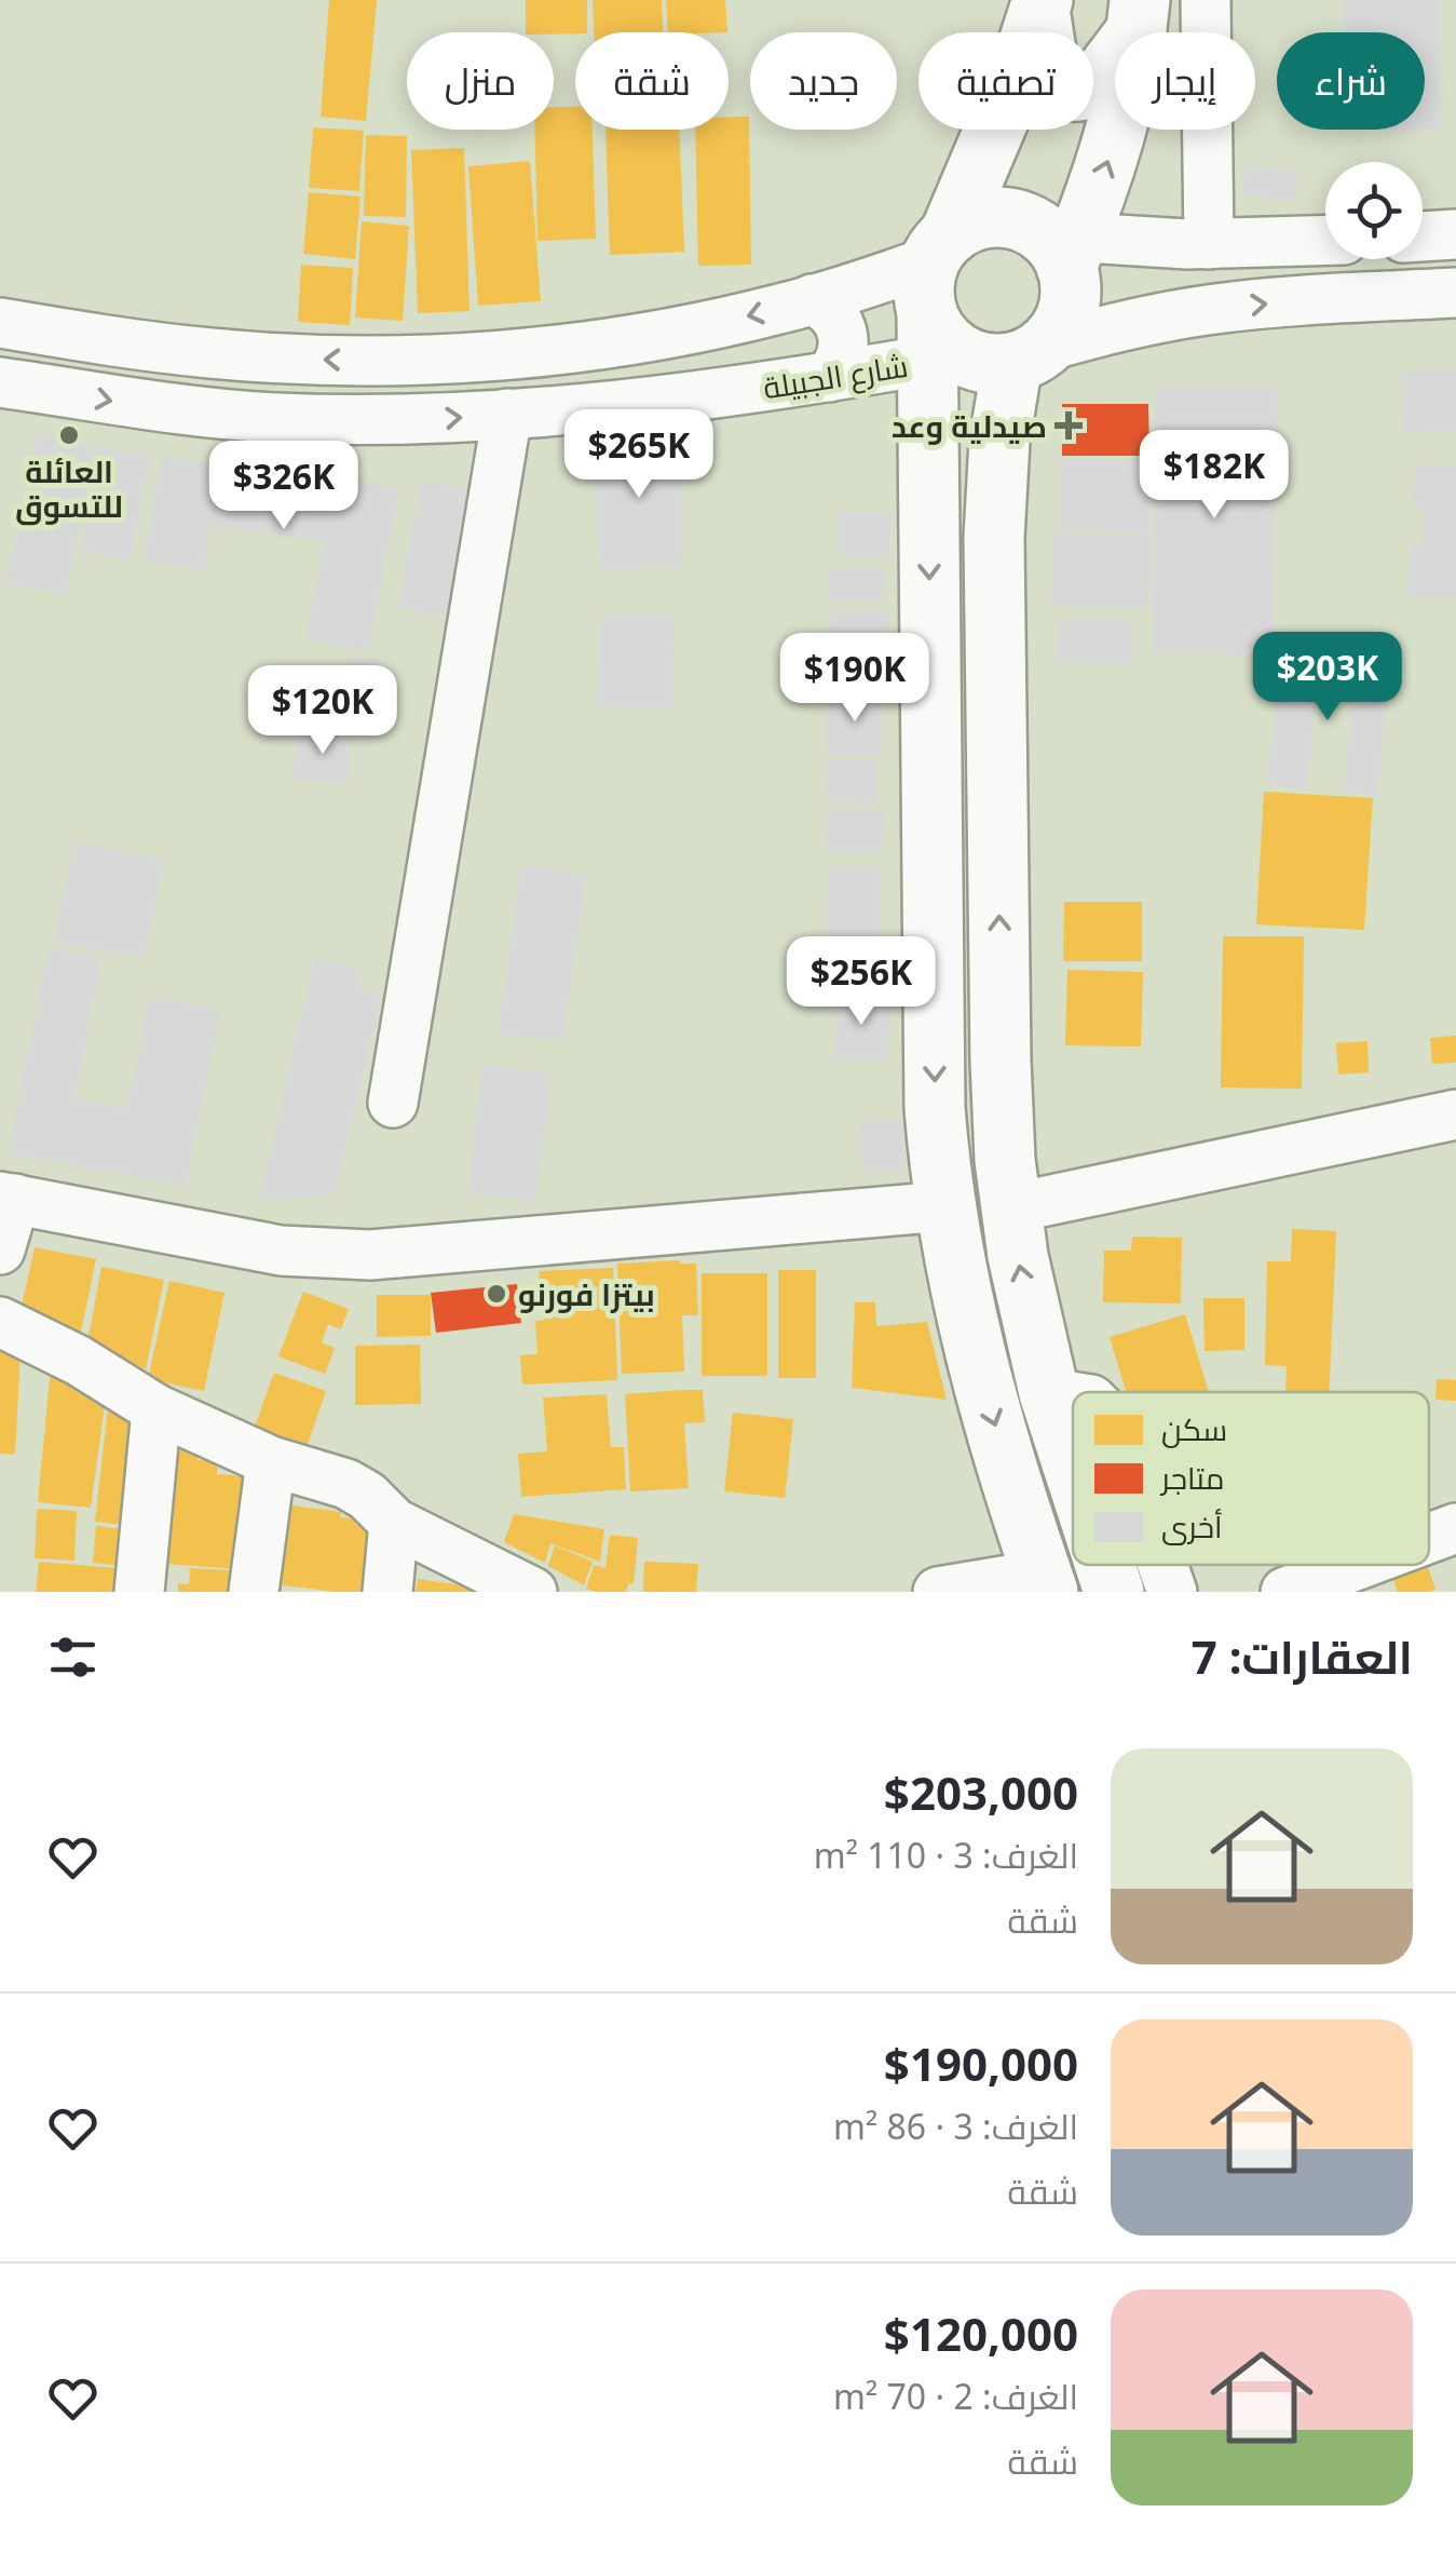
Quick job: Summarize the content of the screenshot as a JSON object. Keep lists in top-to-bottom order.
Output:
{
  "streets": {
    "street": ["شارع الجبيلة"]
  },
  "places": {
    "health": ["صيدلية وعد"],
    "other": ["العائلة للتسوق", "بيتزا فورنو"]
  },
  "legend": ["سكن", "متاجر", "أخرى"],
  "page": {
    "chip": [
      "شراء",
      "إيجار",
      "تصفية",
      "جديد",
      "شقة",
      "منزل"
    ],
    "price": [
      "$265K",
      "$182K",
      "$326K",
      "$203K",
      "$190K",
      "$120K",
      "$256K"
    ],
    "heading": "العقارات: 7",
    "list": [
      {
        "name": "$203,000",
        "note": "الغرف: 3 · 110 m² · شقة"
      },
      {
        "name": "$190,000",
        "note": "الغرف: 3 · 86 m² · شقة"
      },
      {
        "name": "$120,000",
        "note": "الغرف: 2 · 70 m² · شقة"
      }
    ]
  }
}
